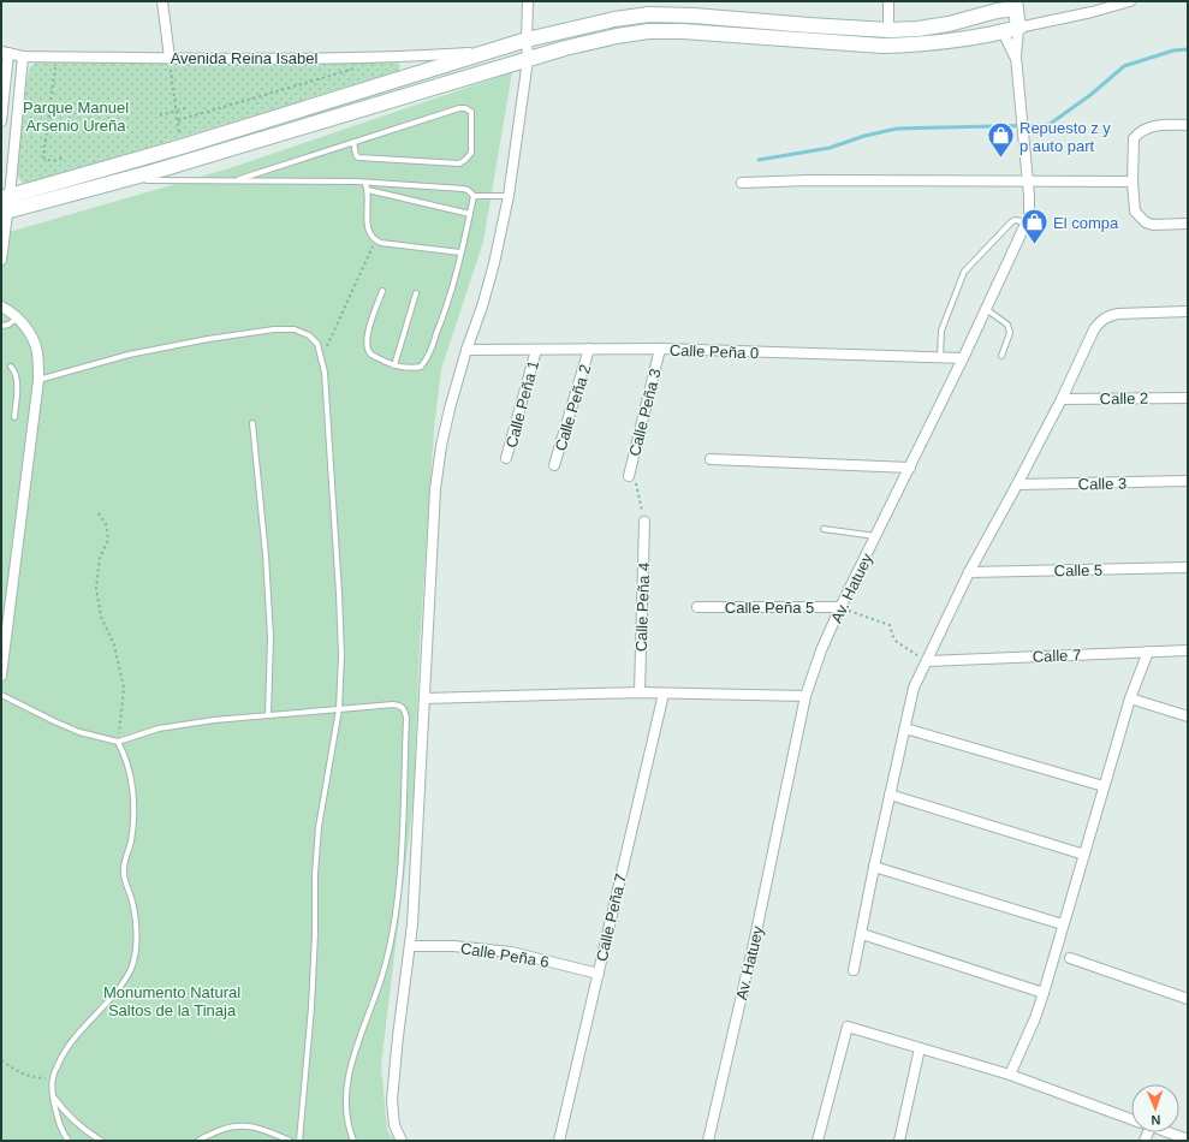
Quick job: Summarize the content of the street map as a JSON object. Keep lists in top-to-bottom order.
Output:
{
  "streets": {
    "main road": ["Av. Hatuey"],
    "street": [
      "Avenida Reina Isabel",
      "Calle Peña 0",
      "Calle 2",
      "Calle Peña 1",
      "Calle Peña 2",
      "Calle Peña 3",
      "Calle 3",
      "Calle 5",
      "Calle Peña 4",
      "Calle Peña 5",
      "Calle 7",
      "Calle Peña 7",
      "Calle Peña 6"
    ]
  },
  "crossings": [
    ["Calle Peña 0", "Calle Peña 1"],
    ["Calle Peña 0", "Calle Peña 2"],
    ["Calle Peña 0", "Calle Peña 3"],
    ["Calle Peña 0", "Av. Hatuey"],
    ["Av. Hatuey", "Calle Peña 5"],
    ["Calle Peña 7", "Calle Peña 6"]
  ],
  "parks": ["Parque Manuel Arsenio Ureña", "Monumento Natural Saltos de la Tinaja"],
  "places": {
    "shop": ["Repuesto z y p auto part", "El compa"]
  },
  "north": "bottom"
}
